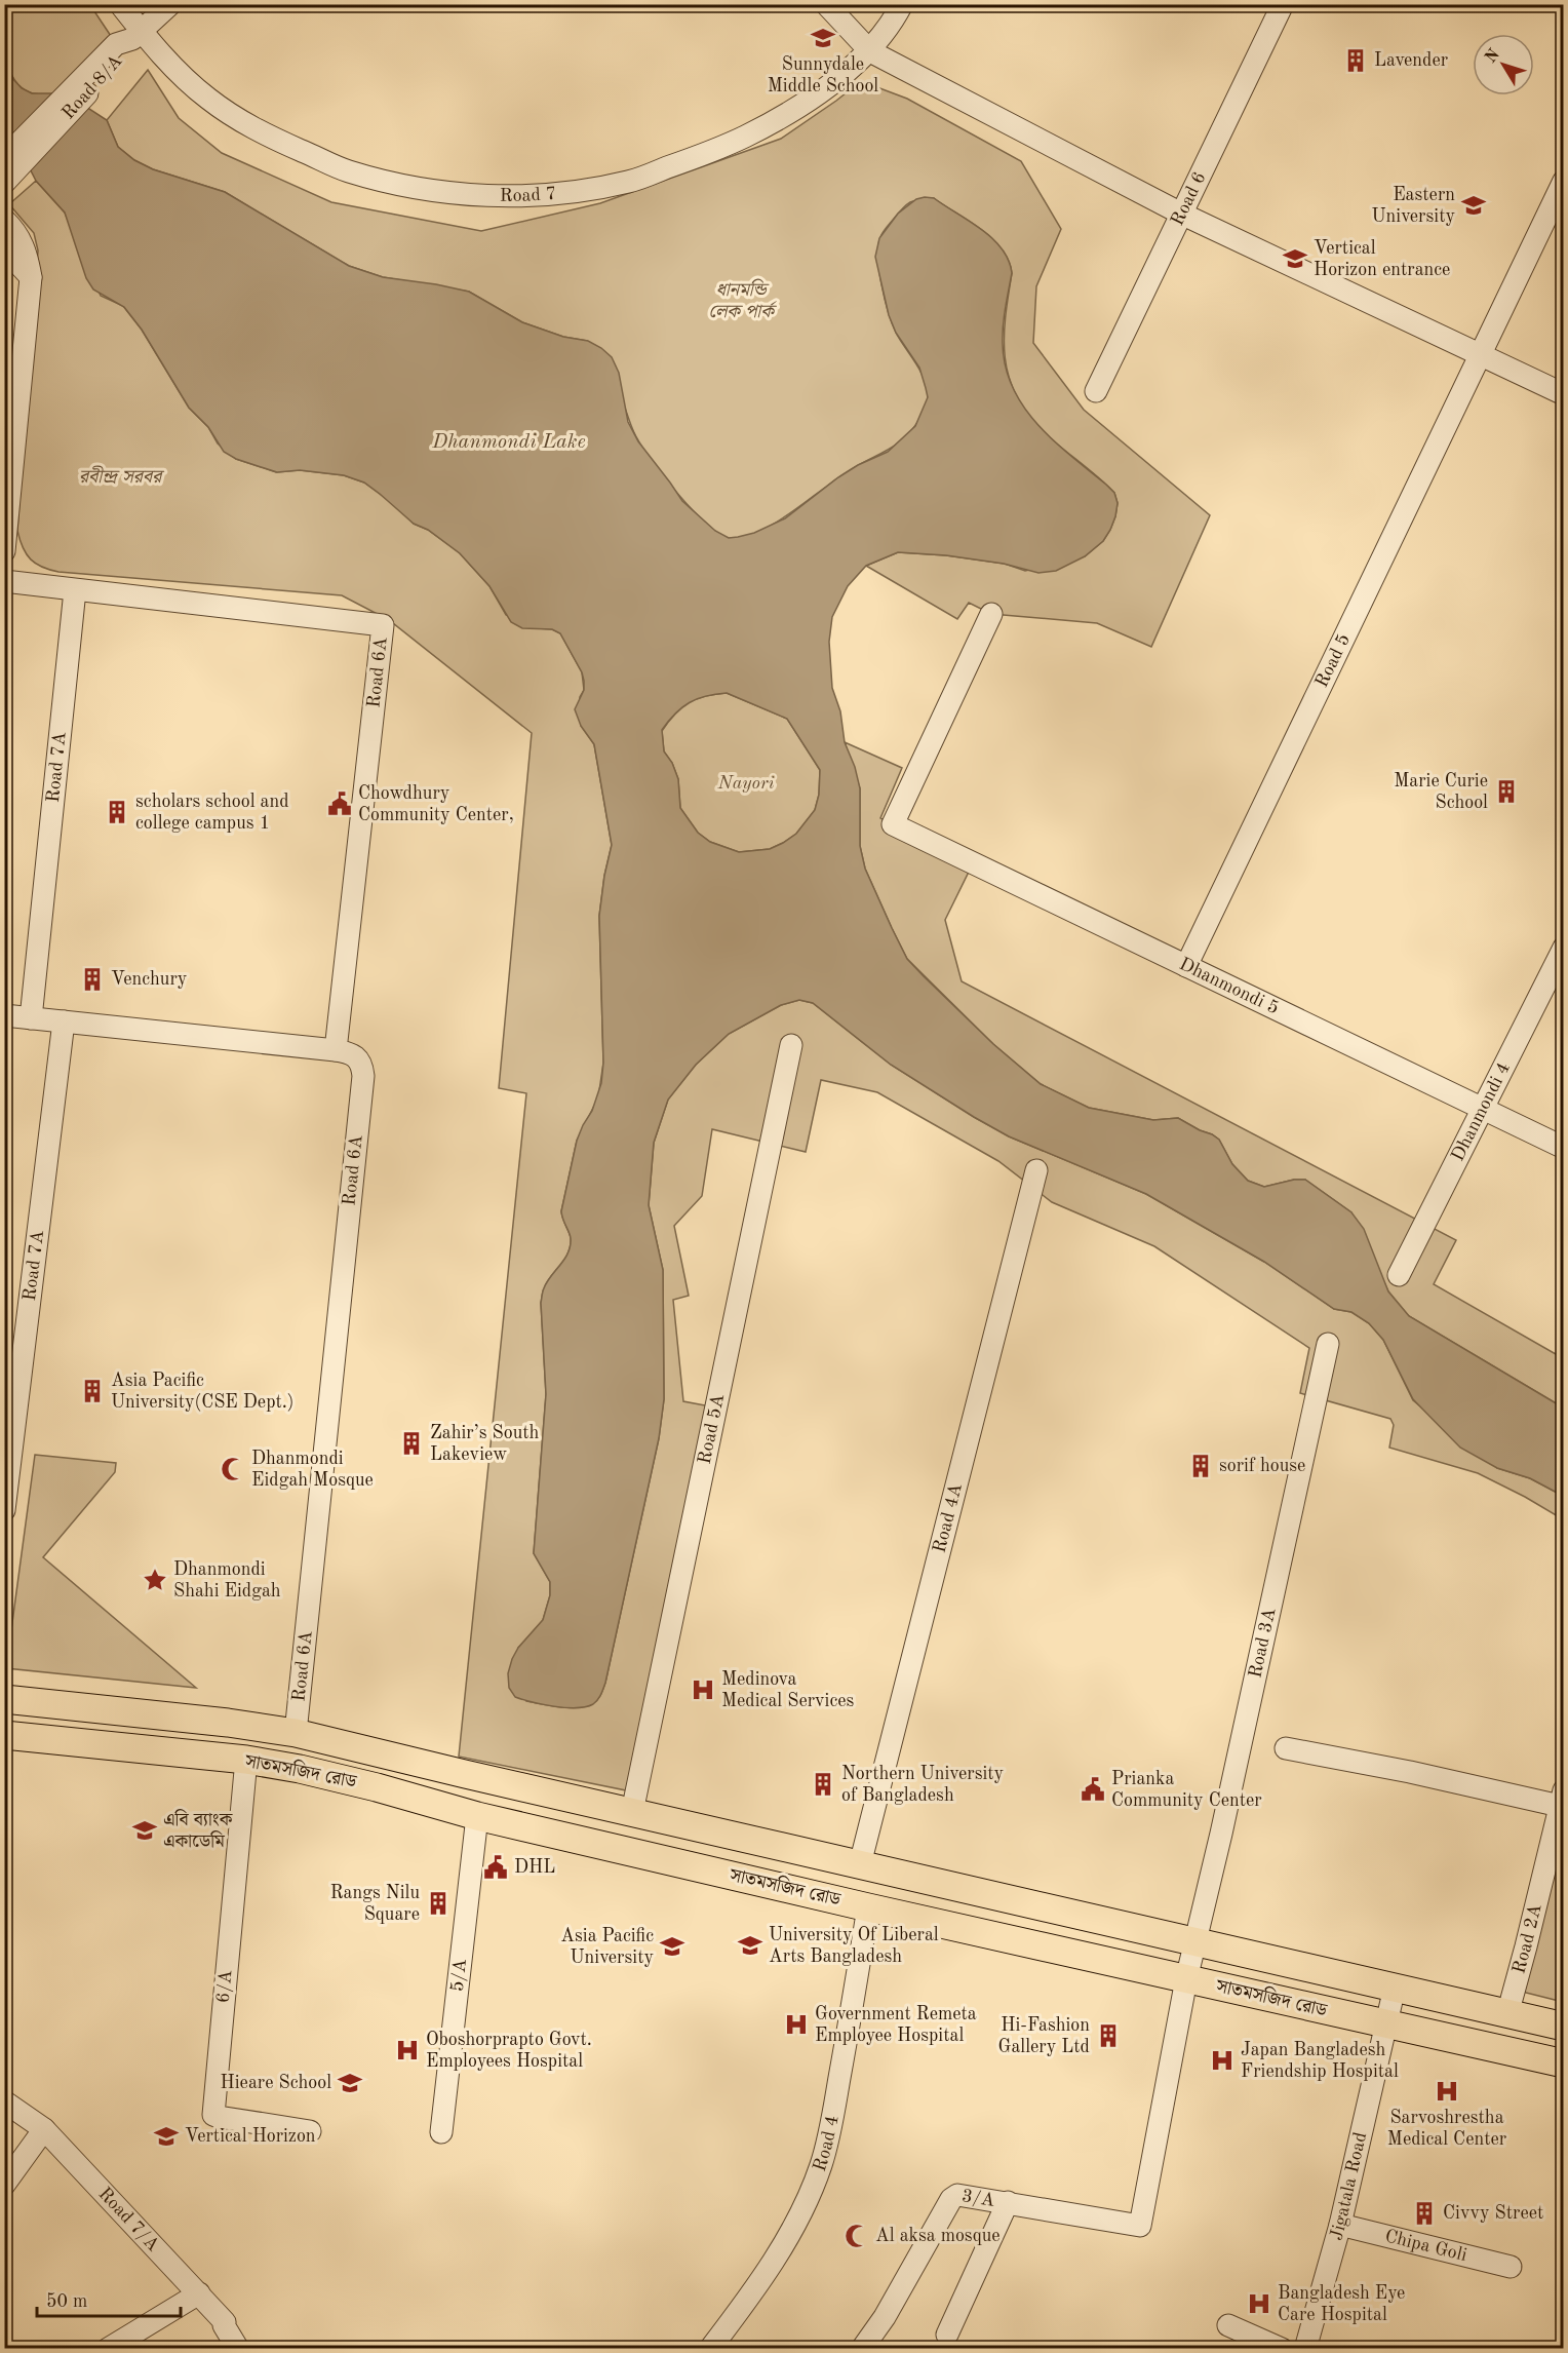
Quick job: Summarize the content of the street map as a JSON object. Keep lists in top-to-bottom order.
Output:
{
  "streets": {
    "main road": ["সাতমসজিদ রোড"],
    "street": [
      "Road 8/A",
      "Road 7",
      "Road 6",
      "Road 5",
      "Road 6A",
      "Road 7A",
      "Dhanmondi 5",
      "Dhanmondi 4",
      "Road 5A",
      "Road 4A",
      "Road 3A",
      "Road 2A",
      "5/A",
      "6/A",
      "Road 4",
      "Jigatala Road",
      "3/A",
      "Road 7/A",
      "Chipa Goli"
    ]
  },
  "crossings": [
    ["Road 8/A", "Road 7"],
    ["Road 5", "Dhanmondi 5"],
    ["Road 6A", "Road 7A"],
    ["Road 6A", "সাতমসজিদ রোড"],
    ["Dhanmondi 5", "Dhanmondi 4"],
    ["Road 5A", "সাতমসজিদ রোড"],
    ["Road 4A", "সাতমসজিদ রোড"],
    ["Road 3A", "সাতমসজিদ রোড"],
    ["Road 3A", "3/A"],
    ["সাতমসজিদ রোড", "Road 2A"],
    ["সাতমসজিদ রোড", "5/A"],
    ["সাতমসজিদ রোড", "6/A"],
    ["সাতমসজিদ রোড", "Road 4"],
    ["সাতমসজিদ রোড", "Jigatala Road"],
    ["Jigatala Road", "Chipa Goli"]
  ],
  "water": ["Dhanmondi Lake"],
  "parks": ["ধানমন্ডি লেক পার্ক", "রবীন্দ্র সরবর", "Nayori"],
  "places": {
    "school or university": [
      "Sunnydale Middle School",
      "Eastern University",
      "Vertical Horizon entrance",
      "এবি ব্যাংক একাডেমি",
      "University Of Liberal Arts Bangladesh",
      "Asia Pacific University",
      "Hieare School",
      "Vertical Horizon"
    ],
    "building": [
      "Lavender",
      "Marie Curie School",
      "scholars school and college campus 1",
      "Venchury",
      "Asia Pacific University(CSE Dept.)",
      "Zahir’s South Lakeview",
      "sorif house",
      "Northern University of Bangladesh",
      "Rangs Nilu Square",
      "Hi-Fashion Gallery Ltd",
      "Civvy Street"
    ],
    "public building": ["Chowdhury Community Center,", "Prianka Community Center", "DHL"],
    "mosque": ["Dhanmondi Eidgah Mosque", "Al aksa mosque"],
    "place": ["Dhanmondi Shahi Eidgah"],
    "hospital": [
      "Medinova Medical Services",
      "Government Remeta Employee Hospital",
      "Oboshorprapto Govt. Employees Hospital",
      "Japan Bangladesh Friendship Hospital",
      "Sarvoshrestha Medical Center",
      "Bangladesh Eye Care Hospital"
    ]
  },
  "scale_bar": "50 m",
  "north": "top left"
}
